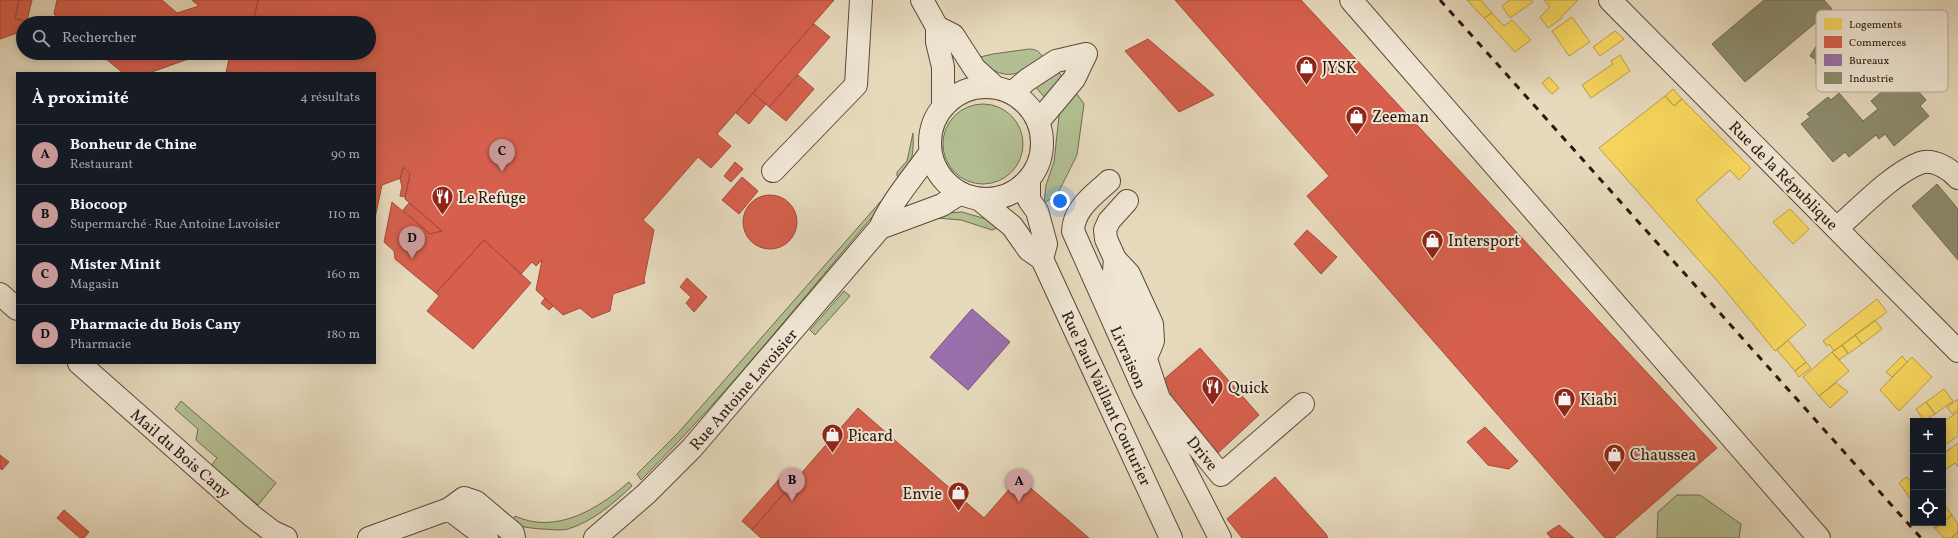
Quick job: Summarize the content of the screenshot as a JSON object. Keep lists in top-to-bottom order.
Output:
{
  "streets": {
    "street": [
      "Rue de la République",
      "Livraison",
      "Rue Antoine Lavoisier",
      "Rue Paul Vaillant Couturier",
      "Mail du Bois Cany",
      "Drive"
    ]
  },
  "crossings": [
    ["Rue Antoine Lavoisier", "Rue Paul Vaillant Couturier"]
  ],
  "places": {
    "shop": [
      "JYSK",
      "Zeeman",
      "Intersport",
      "Kiabi",
      "Picard",
      "Chaussea",
      "Envie"
    ],
    "restaurant": ["Le Refuge", "Quick"]
  },
  "legend": [
    "Logements",
    "Commerces",
    "Bureaux",
    "Industrie"
  ],
  "page": {
    "search": "Rechercher",
    "heading": ["À proximité", "4 résultats"],
    "list": [
      {
        "mark": "A",
        "name": "Bonheur de Chine",
        "note": "Restaurant",
        "value": "90 m"
      },
      {
        "mark": "B",
        "name": "Biocoop",
        "note": "Supermarché · Rue Antoine Lavoisier",
        "value": "110 m"
      },
      {
        "mark": "C",
        "name": "Mister Minit",
        "note": "Magasin",
        "value": "160 m"
      },
      {
        "mark": "D",
        "name": "Pharmacie du Bois Cany",
        "note": "Pharmacie",
        "value": "180 m"
      }
    ],
    "pins": [
      "C",
      "D",
      "B",
      "A"
    ],
    "map_buttons": ["+", "−"]
  }
}
